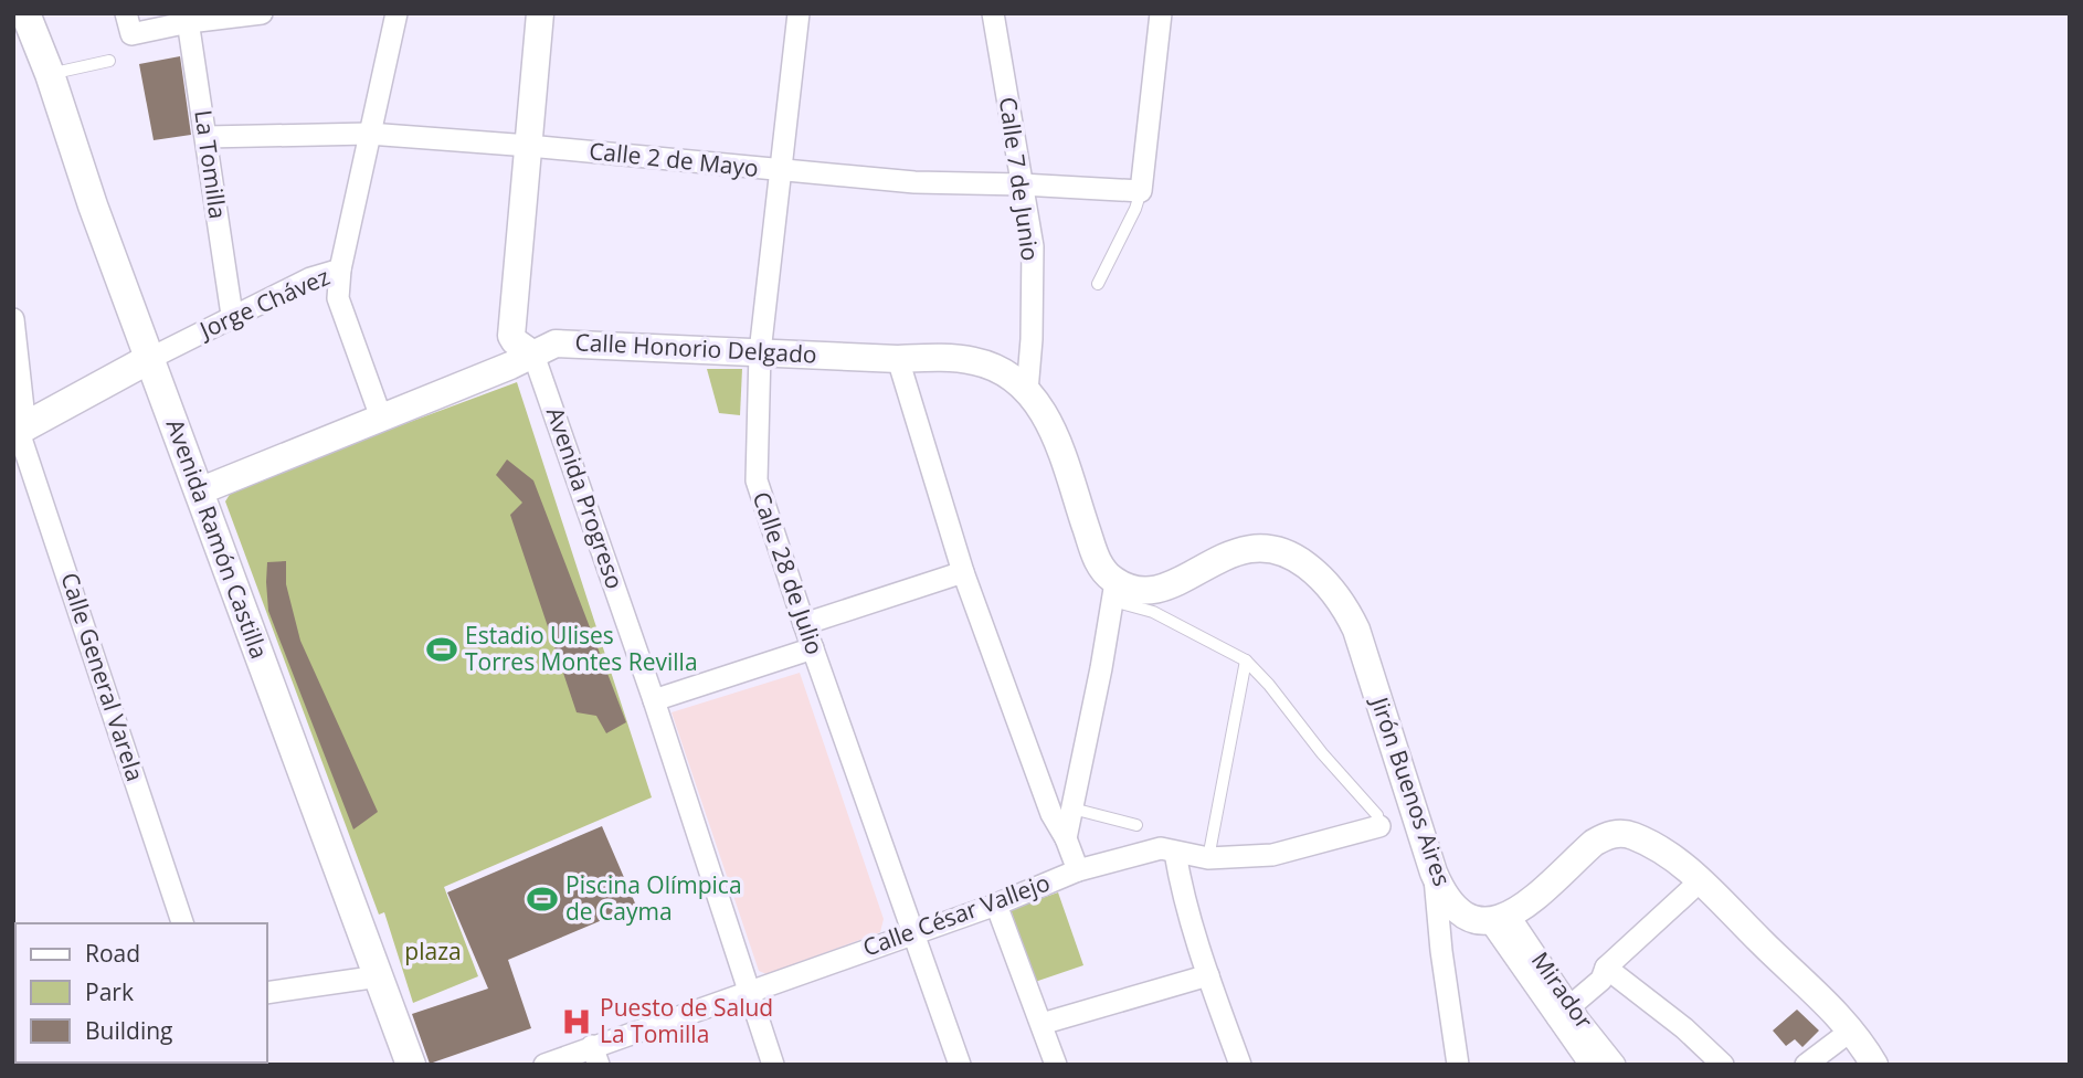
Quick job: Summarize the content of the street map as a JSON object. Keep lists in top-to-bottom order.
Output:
{
  "streets": {
    "main road": ["Avenida Ramón Castilla"],
    "street": [
      "Calle 2 de Mayo",
      "La Tomilla",
      "Calle 7 de Junio",
      "Jorge Chávez",
      "Calle Honorio Delgado",
      "Avenida Progreso",
      "Calle 28 de Julio",
      "Calle General Varela",
      "Jirón Buenos Aires",
      "Calle César Vallejo",
      "Mirador"
    ]
  },
  "crossings": [
    ["Calle 2 de Mayo", "La Tomilla"],
    ["Calle 2 de Mayo", "Calle 7 de Junio"],
    ["Calle 2 de Mayo", "Jorge Chávez"],
    ["Calle 2 de Mayo", "Avenida Progreso"],
    ["Calle 2 de Mayo", "Calle 28 de Julio"],
    ["La Tomilla", "Jorge Chávez"],
    ["Calle 7 de Junio", "Calle Honorio Delgado"],
    ["Jorge Chávez", "Avenida Ramón Castilla"],
    ["Calle Honorio Delgado", "Avenida Progreso"],
    ["Calle Honorio Delgado", "Avenida Ramón Castilla"],
    ["Calle Honorio Delgado", "Calle 28 de Julio"],
    ["Avenida Progreso", "Calle César Vallejo"],
    ["Calle 28 de Julio", "Calle César Vallejo"],
    ["Jirón Buenos Aires", "Mirador"]
  ],
  "parks": ["plaza"],
  "places": {
    "sports": ["Estadio Ulises Torres Montes Revilla", "Piscina Olímpica de Cayma"],
    "hospital": ["Puesto de Salud La Tomilla"]
  },
  "legend": ["Road", "Park", "Building"]
}
